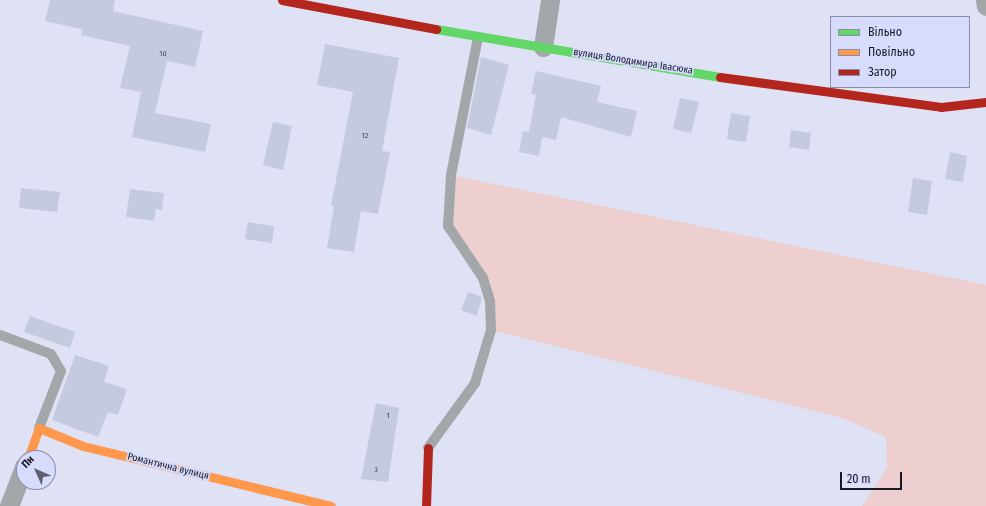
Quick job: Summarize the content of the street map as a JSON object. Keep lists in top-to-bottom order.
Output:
{
  "streets": {
    "street": ["вулиця Володимира Івасюка", "Романтична вулиця"]
  },
  "house_numbers": [
    "10",
    "12",
    "1",
    "3"
  ],
  "legend": ["Вільно", "Повільно", "Затор"],
  "scale_bar": "20 m",
  "north": "top left"
}
